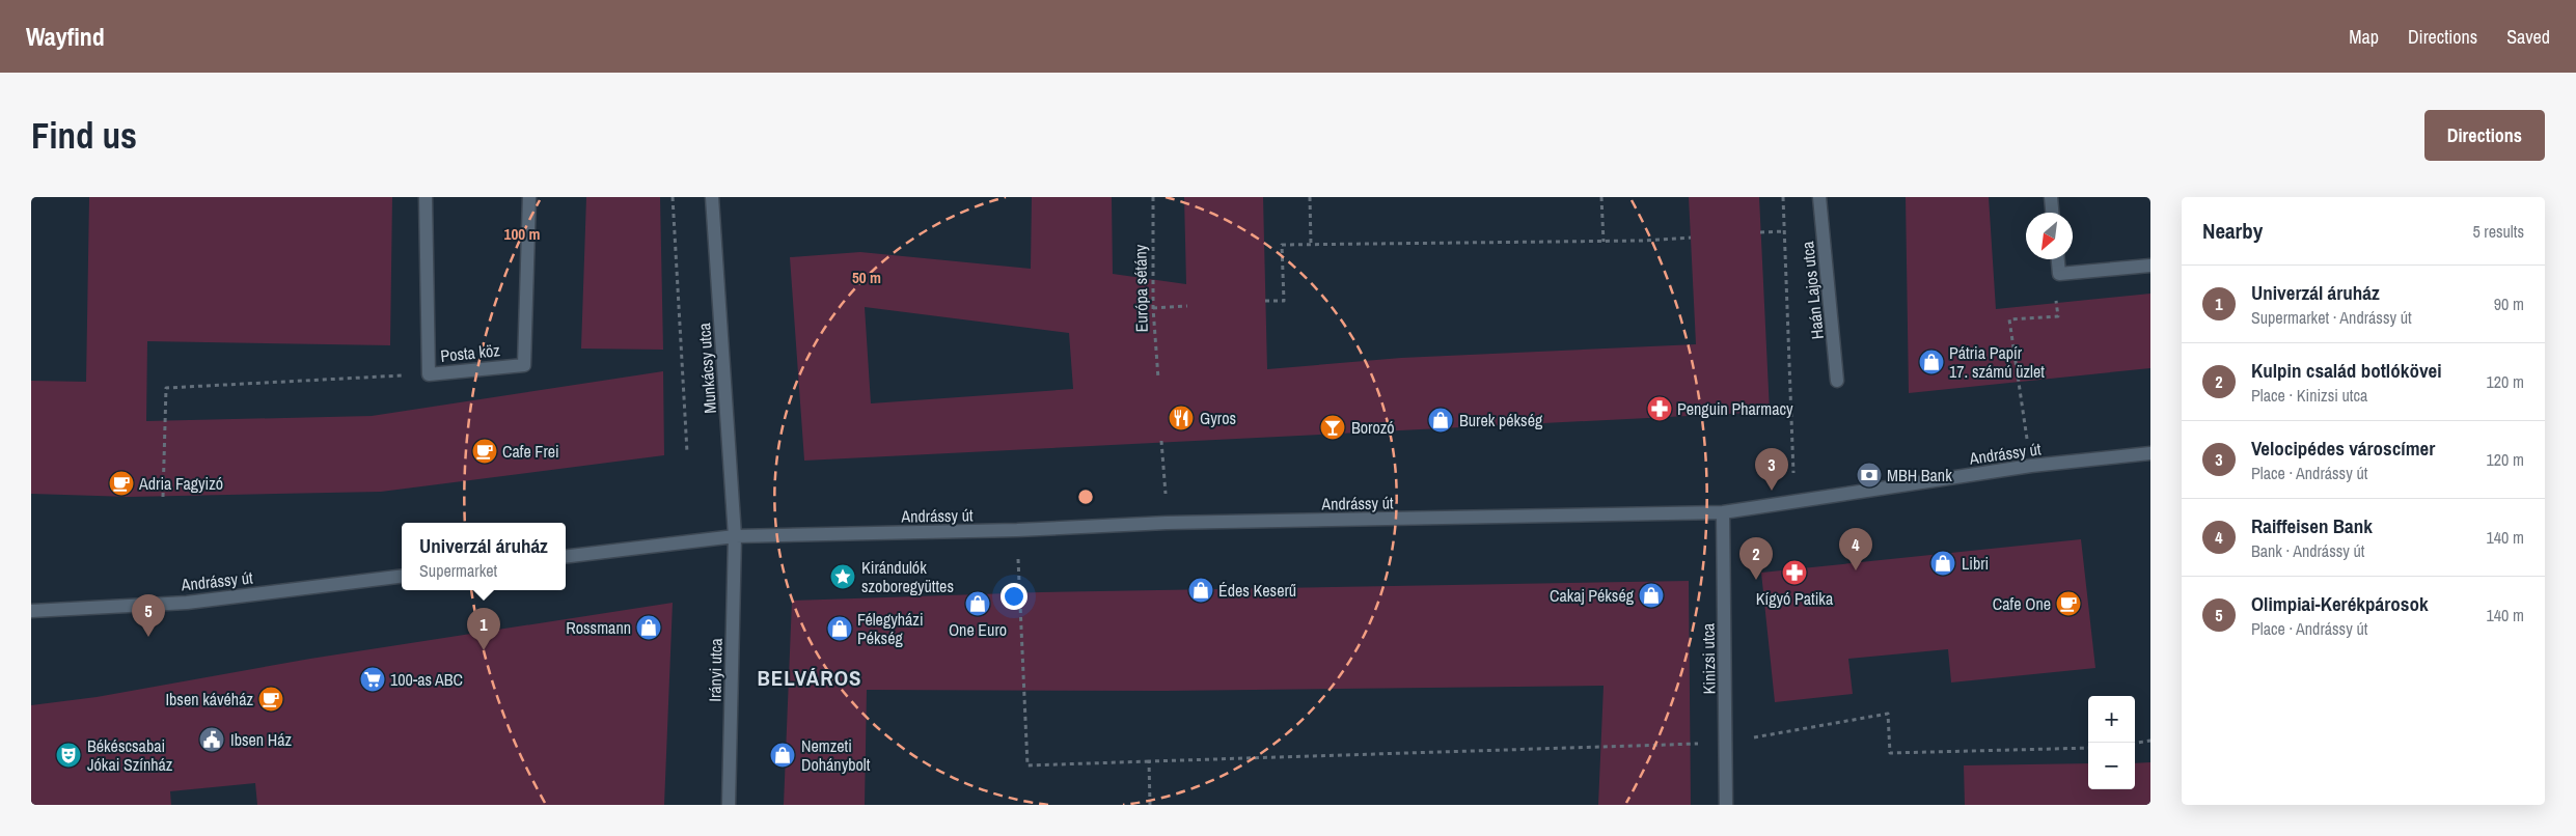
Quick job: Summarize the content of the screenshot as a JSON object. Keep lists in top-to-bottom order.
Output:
{
  "streets": {
    "street": [
      "Haán Lajos utca",
      "Posta köz",
      "Munkácsy utca",
      "Andrássy út",
      "Kinizsi utca",
      "Irányi utca"
    ],
    "path": ["Európa sétány"]
  },
  "crossings": [
    ["Munkácsy utca", "Andrássy út"],
    ["Munkácsy utca", "Irányi utca"],
    ["Andrássy út", "Kinizsi utca"],
    ["Andrássy út", "Irányi utca"]
  ],
  "districts": ["BELVÁROS"],
  "places": {
    "shop": [
      "Pátria Papír 17. számú üzlet",
      "Burek pékség",
      "Libri",
      "Édes Keserű",
      "Cakaj Pékség",
      "One Euro",
      "Rossmann",
      "Félegyházi Pékség",
      "Nemzeti Dohánybolt"
    ],
    "pharmacy": ["Penguin Pharmacy", "Kígyó Patika"],
    "restaurant": ["Gyros"],
    "bar": ["Borozó"],
    "cafe": [
      "Cafe Frei",
      "Adria Fagyizó",
      "Cafe One",
      "Ibsen kávéház"
    ],
    "bank": ["MBH Bank"],
    "place": ["Kirándulók szoboregyüttes"],
    "supermarket": ["100-as ABC"],
    "public building": ["Ibsen Ház"],
    "theatre": ["Békéscsabai Jókai Színház"]
  },
  "north": "bottom left",
  "page": {
    "header": "Wayfind",
    "nav": ["Map", "Directions", "Saved"],
    "buttons": "Directions",
    "title": "Find us",
    "heading": ["Nearby", "5 results"],
    "list": [
      {
        "mark": "1",
        "name": "Univerzál áruház",
        "note": "Supermarket · Andrássy út",
        "value": "90 m"
      },
      {
        "mark": "2",
        "name": "Kulpin család botlókövei",
        "note": "Place · Kinizsi utca",
        "value": "120 m"
      },
      {
        "mark": "3",
        "name": "Velocipédes városcímer",
        "note": "Place · Andrássy út",
        "value": "120 m"
      },
      {
        "mark": "4",
        "name": "Raiffeisen Bank",
        "note": "Bank · Andrássy út",
        "value": "140 m"
      },
      {
        "mark": "5",
        "name": "Olimpiai-Kerékpárosok",
        "note": "Place · Andrássy út",
        "value": "140 m"
      }
    ],
    "pins": [
      "3",
      "4",
      "2",
      "5",
      "1"
    ],
    "popup": ["Univerzál áruház", "Supermarket"],
    "map_buttons": ["+", "−"]
  },
  "rings": ["100 m", "50 m"]
}
